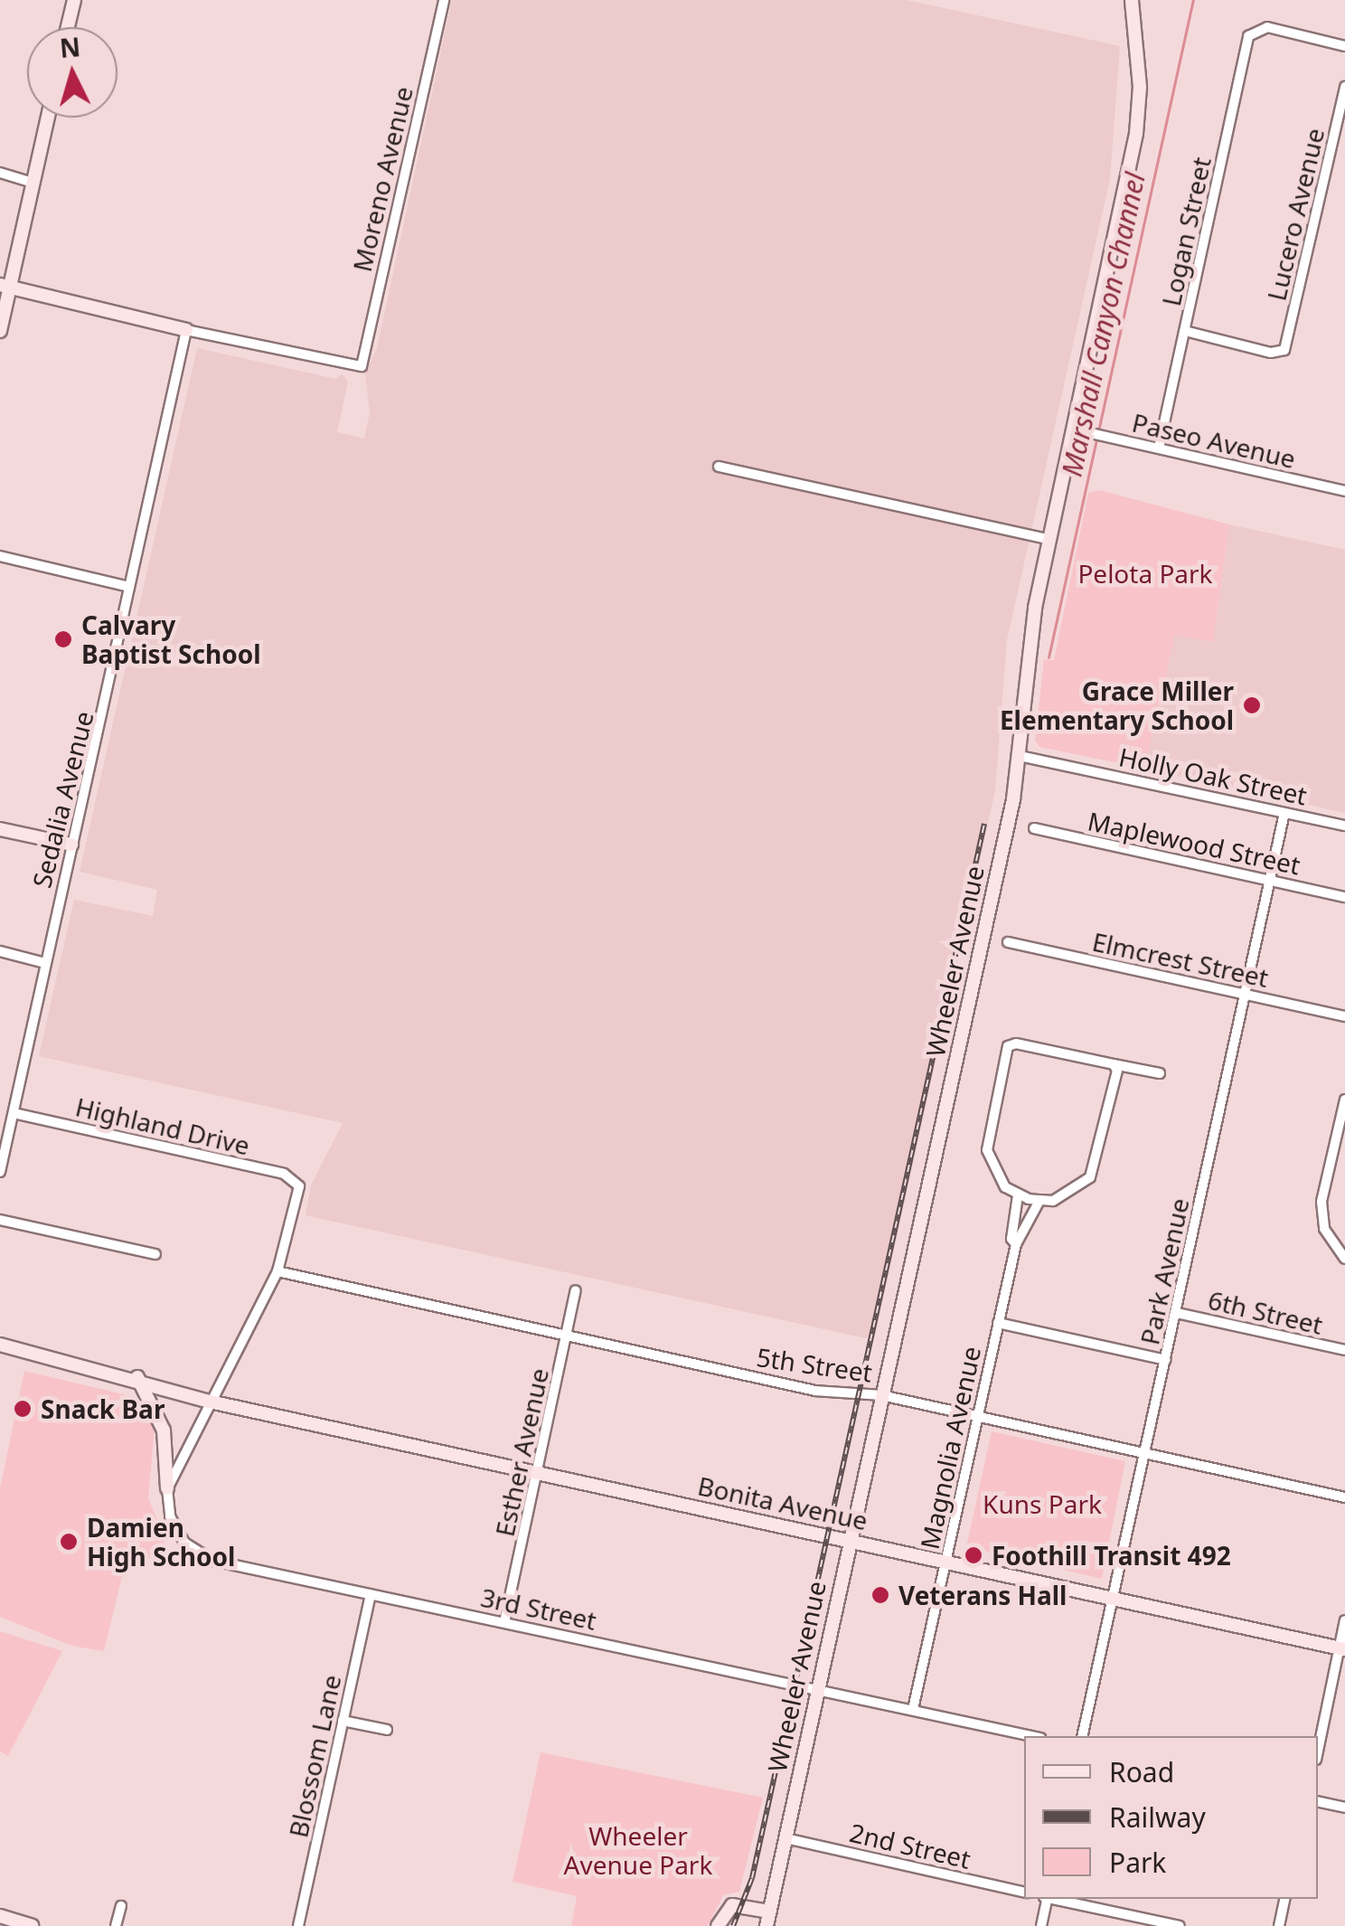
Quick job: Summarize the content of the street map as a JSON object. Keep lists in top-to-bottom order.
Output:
{
  "streets": {
    "main road": ["Wheeler Avenue", "Bonita Avenue"],
    "street": [
      "Moreno Avenue",
      "Lucero Avenue",
      "Logan Street",
      "Paseo Avenue",
      "Holly Oak Street",
      "Sedalia Avenue",
      "Maplewood Street",
      "Elmcrest Street",
      "Highland Drive",
      "Park Avenue",
      "6th Street",
      "5th Street",
      "Magnolia Avenue",
      "Esther Avenue",
      "3rd Street",
      "Blossom Lane",
      "2nd Street"
    ]
  },
  "crossings": [
    ["Moreno Avenue", "Sedalia Avenue"],
    ["Lucero Avenue", "Logan Street"],
    ["Logan Street", "Paseo Avenue"],
    ["Paseo Avenue", "Wheeler Avenue"],
    ["Holly Oak Street", "Wheeler Avenue"],
    ["Holly Oak Street", "Park Avenue"],
    ["Sedalia Avenue", "Highland Drive"],
    ["Maplewood Street", "Park Avenue"],
    ["Elmcrest Street", "Park Avenue"],
    ["Wheeler Avenue", "5th Street"],
    ["Wheeler Avenue", "Bonita Avenue"],
    ["Wheeler Avenue", "3rd Street"],
    ["Wheeler Avenue", "2nd Street"],
    ["Highland Drive", "5th Street"],
    ["Park Avenue", "6th Street"],
    ["Park Avenue", "5th Street"],
    ["Park Avenue", "Bonita Avenue"],
    ["5th Street", "Magnolia Avenue"],
    ["5th Street", "Esther Avenue"],
    ["Magnolia Avenue", "Bonita Avenue"],
    ["Magnolia Avenue", "3rd Street"],
    ["Esther Avenue", "Bonita Avenue"],
    ["Esther Avenue", "3rd Street"],
    ["3rd Street", "Blossom Lane"]
  ],
  "water": ["Marshall Canyon Channel"],
  "parks": ["Pelota Park", "Kuns Park", "Wheeler Avenue Park"],
  "places": [
    "Calvary Baptist School",
    "Grace Miller Elementary School",
    "Snack Bar",
    "Damien High School",
    "Foothill Transit 492",
    "Veterans Hall"
  ],
  "legend": ["Road", "Railway", "Park"],
  "north": "top"
}
